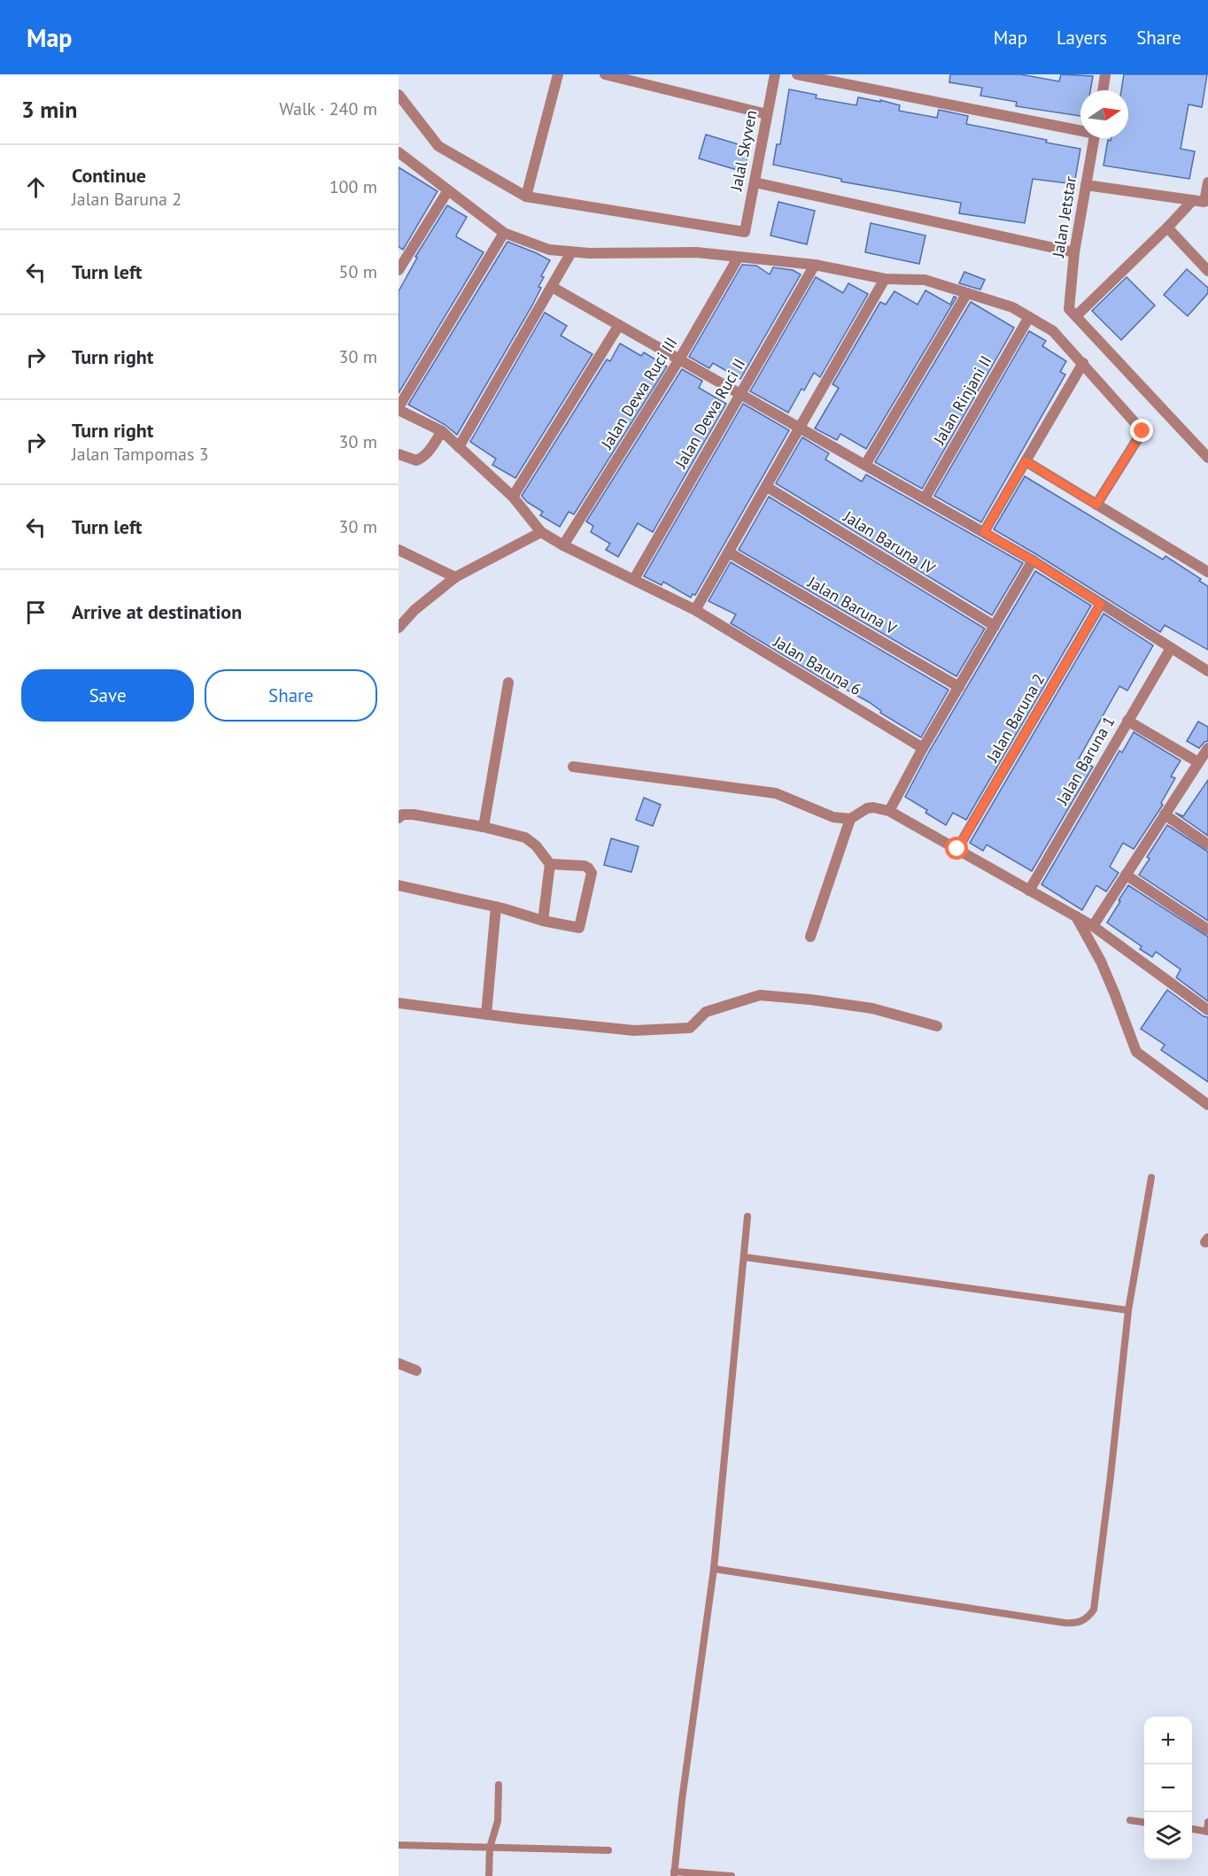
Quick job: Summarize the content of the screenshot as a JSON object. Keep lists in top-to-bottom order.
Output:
{
  "streets": {
    "street": [
      "Jalal Skyven",
      "Jalan Jetstar",
      "Jalan Dewa Ruci III",
      "Jalan Rinjani II",
      "Jalan Dewa Ruci II",
      "Jalan Baruna IV",
      "Jalan Baruna V",
      "Jalan Baruna 6",
      "Jalan Baruna 2",
      "Jalan Baruna 1"
    ]
  },
  "crossings": [
    ["Jalan Dewa Ruci III", "Jalan Baruna 6"],
    ["Jalan Dewa Ruci II", "Jalan Baruna 6"]
  ],
  "north": "right",
  "page": {
    "header": "Map",
    "nav": ["Map", "Layers", "Share"],
    "heading": ["3 min", "Walk · 240 m"],
    "list": [
      ["Continue", "Jalan Baruna 2", "100 m"],
      ["Turn left", "50 m"],
      ["Turn right", "30 m"],
      ["Turn right", "Jalan Tampomas 3", "30 m"],
      ["Turn left", "30 m"],
      "Arrive at destination"
    ],
    "buttons": ["Save", "Share"],
    "map_buttons": ["+", "−"]
  }
}
